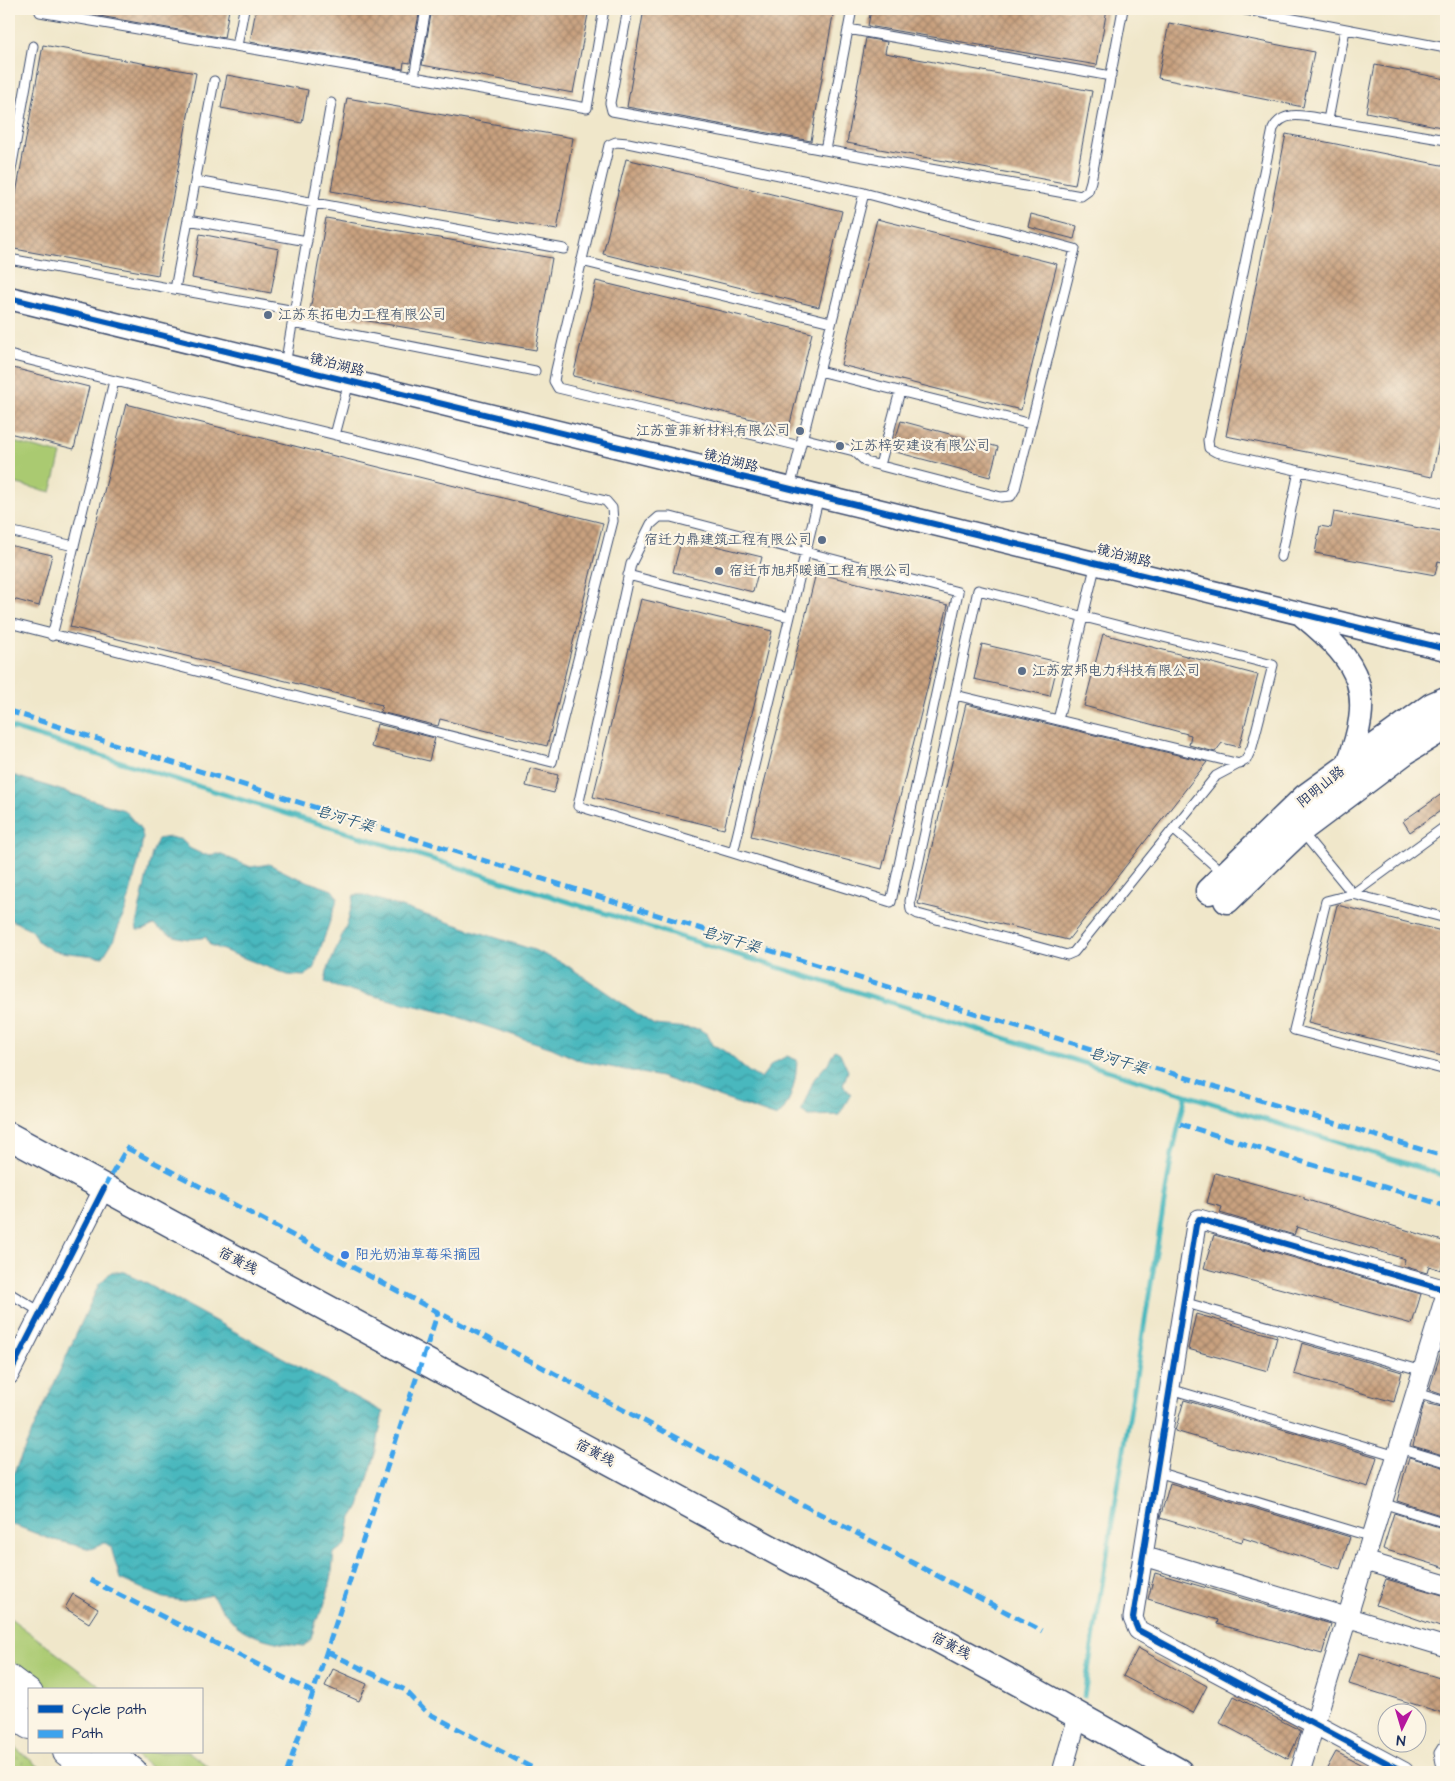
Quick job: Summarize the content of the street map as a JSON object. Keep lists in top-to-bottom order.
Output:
{
  "streets": {
    "main road": ["阳明山路", "宿黄线"],
    "street": ["镜泊湖路"]
  },
  "water": ["皂河干渠"],
  "places": [
    "江苏东拓电力工程有限公司",
    "江苏萱菲新材料有限公司",
    "江苏梓安建设有限公司",
    "宿迁力鼎建筑工程有限公司",
    "宿迁市旭邦暖通工程有限公司",
    "江苏宏邦电力科技有限公司",
    "阳光奶油草莓采摘园"
  ],
  "legend": ["Cycle path", "Path"],
  "north": "bottom"
}
